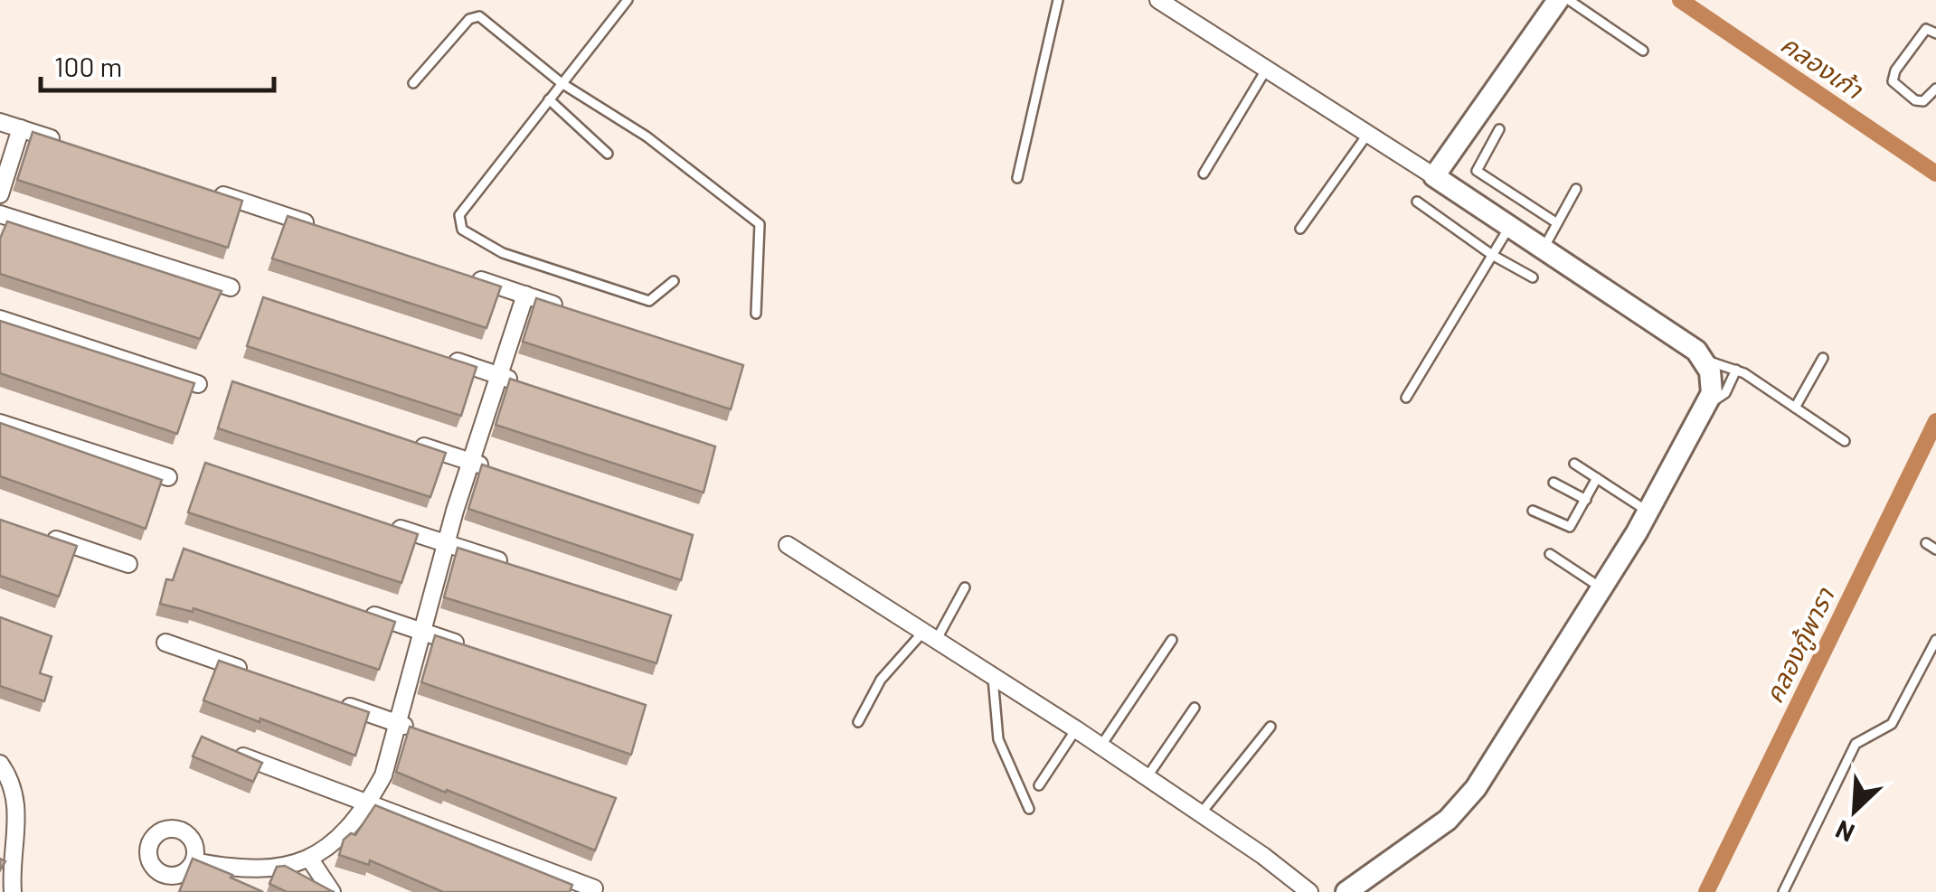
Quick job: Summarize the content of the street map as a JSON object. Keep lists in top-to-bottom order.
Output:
{
  "water": ["คลองเก้า", "คลองกู้พารา"],
  "scale_bar": "100 m",
  "north": "bottom left"
}
